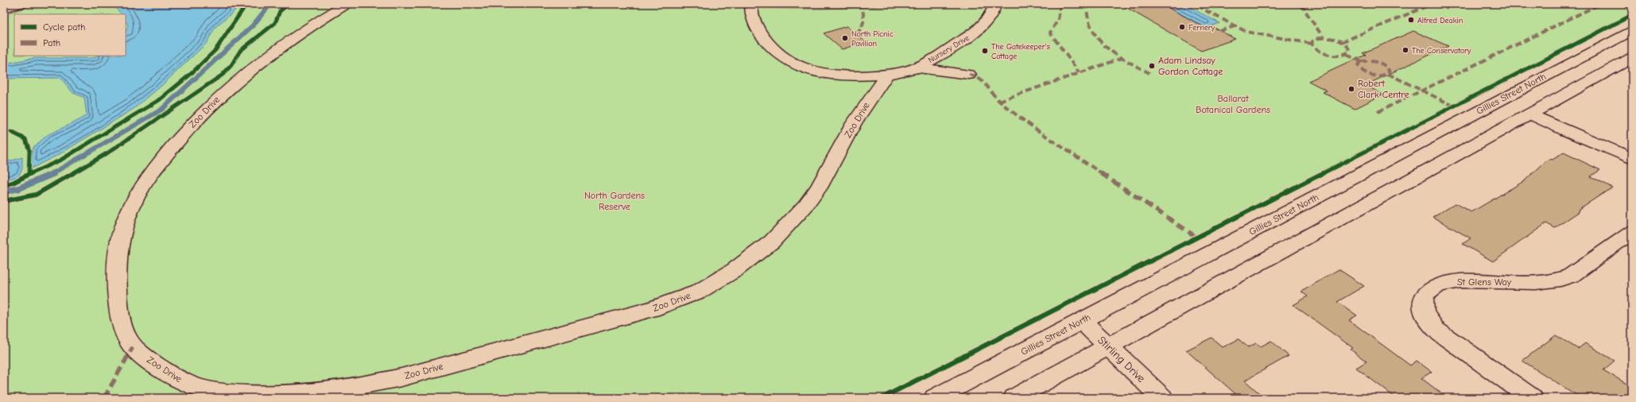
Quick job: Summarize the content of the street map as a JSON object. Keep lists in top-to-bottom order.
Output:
{
  "streets": {
    "main road": [
      "Nursery Drive",
      "Gillies Street North",
      "Zoo Drive",
      "St Glens Way",
      "Stirling Drive"
    ]
  },
  "crossings": [
    ["Nursery Drive", "Zoo Drive"],
    ["Gillies Street North", "Stirling Drive"]
  ],
  "parks": ["Ballarat Botanical Gardens", "North Gardens Reserve"],
  "places": [
    "Alfred Deakin",
    "Fernery",
    "North Picnic Pavilion",
    "The Conservatory",
    "The Gatekeeper's Cottage",
    "Adam Lindsay Gordon Cottage",
    "Robert Clark Centre"
  ],
  "legend": ["Cycle path", "Path"]
}
